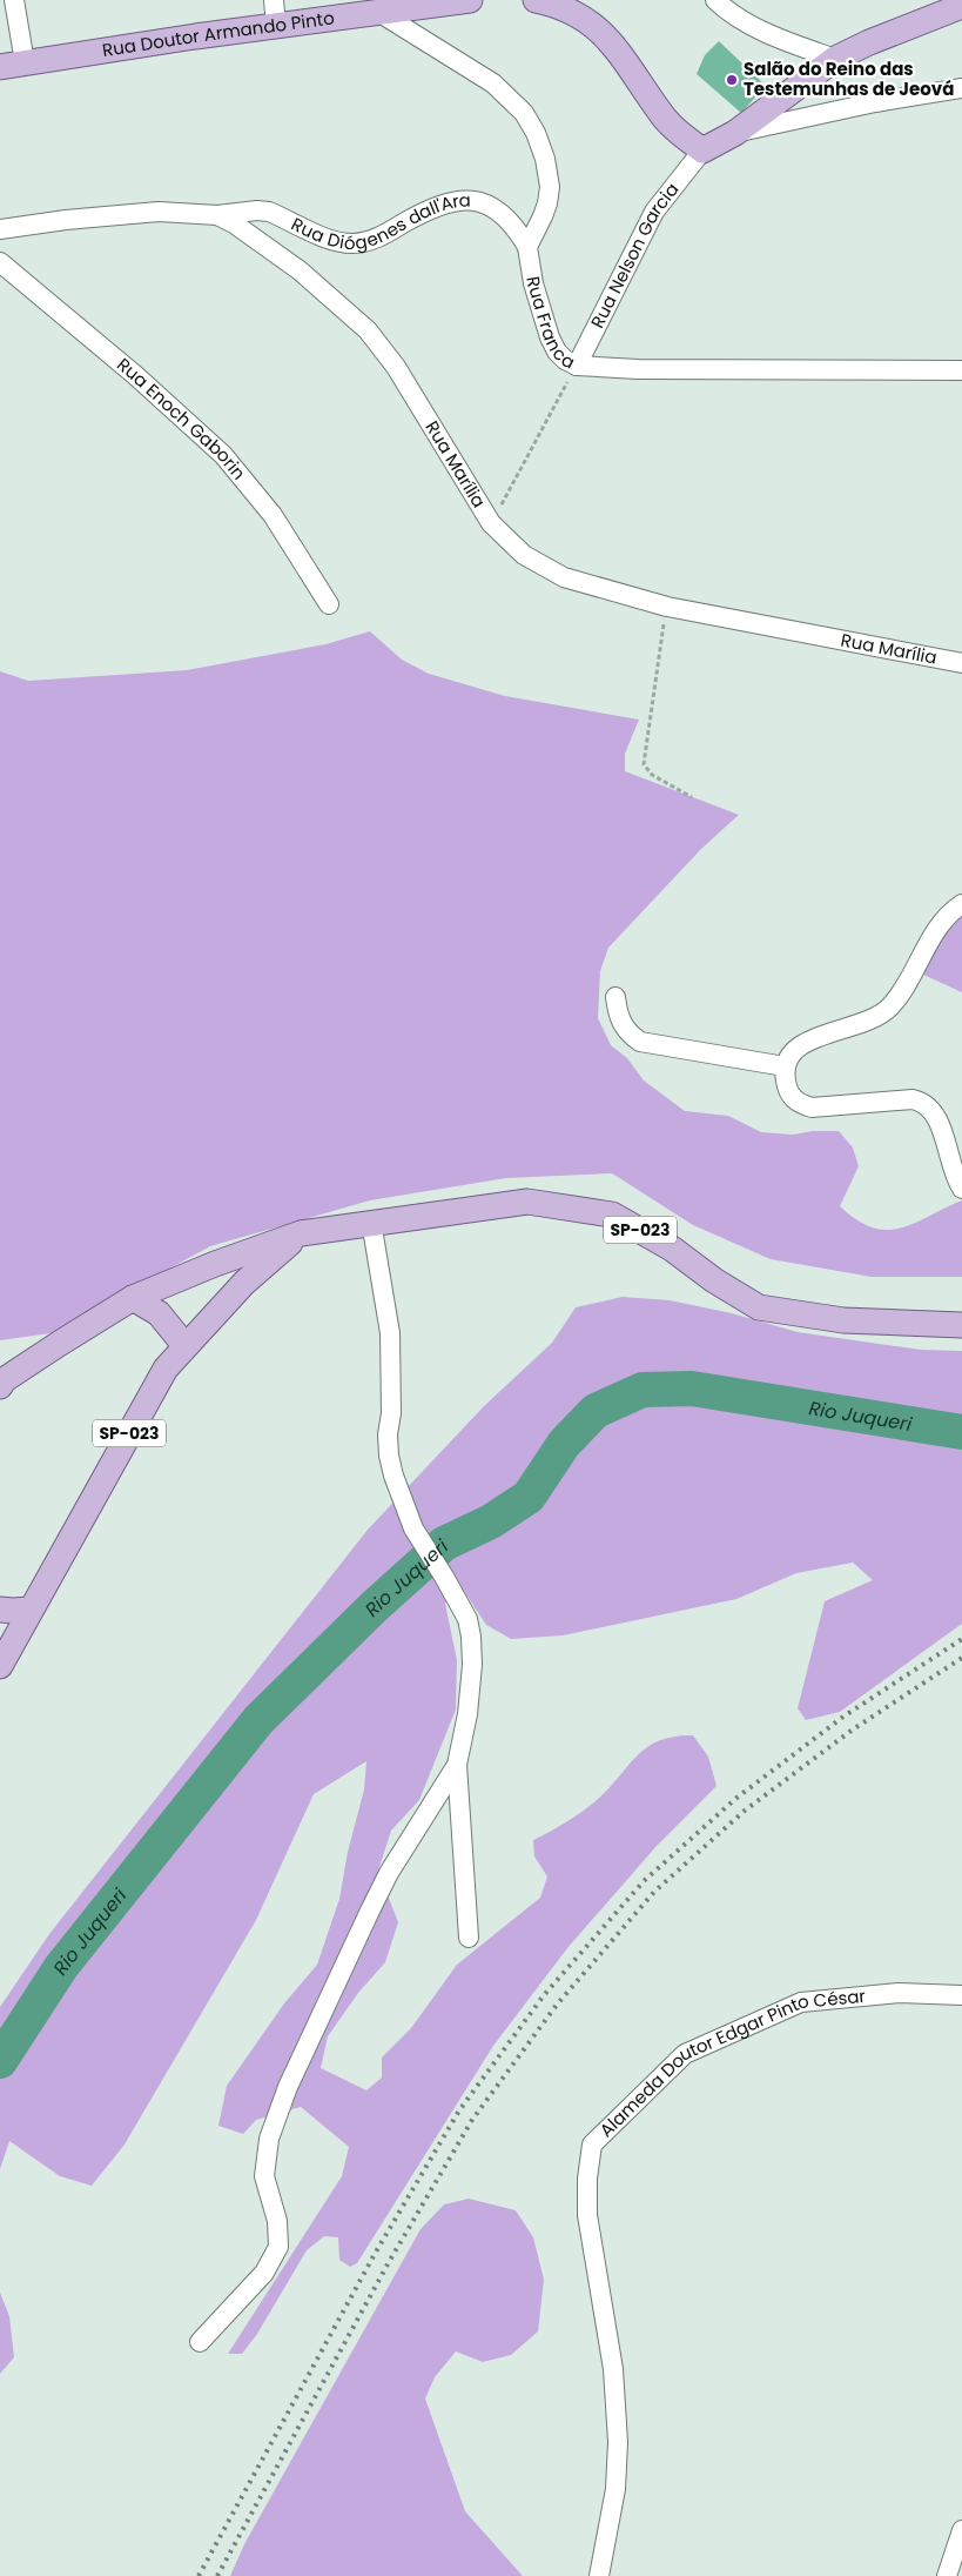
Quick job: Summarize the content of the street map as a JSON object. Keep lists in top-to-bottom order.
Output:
{
  "streets": {
    "main road": ["Rua Doutor Armando Pinto", "SP-023"],
    "street": [
      "Rua Diógenes dall'Ara",
      "Rua Nelson Garcia",
      "Rua Franca",
      "Rua Enoch Gaborin",
      "Rua Marília",
      "Alameda Doutor Edgar Pinto César"
    ]
  },
  "crossings": [
    ["Rua Diógenes dall'Ara", "Rua Franca"],
    ["Rua Diógenes dall'Ara", "Rua Marília"],
    ["Rua Nelson Garcia", "Rua Franca"]
  ],
  "water": ["Rio Juqueri"],
  "places": ["Salão do Reino das Testemunhas de Jeová"]
}
